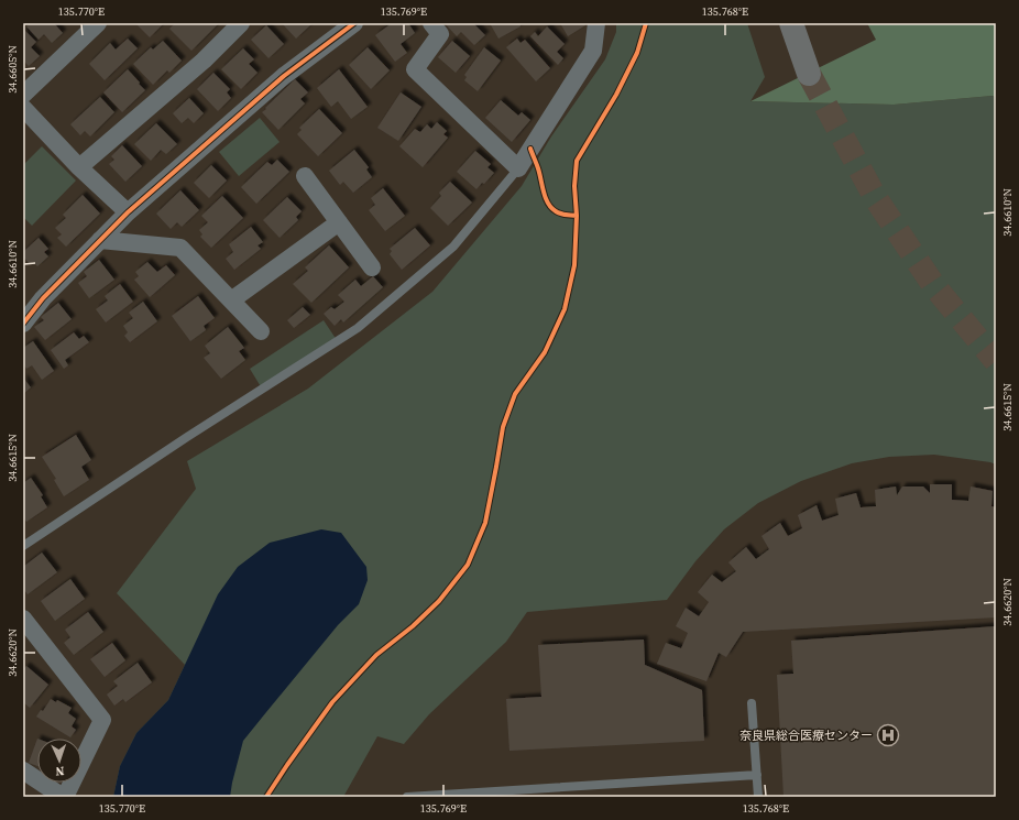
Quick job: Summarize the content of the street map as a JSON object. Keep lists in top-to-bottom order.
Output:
{
  "places": {
    "hospital": ["奈良県総合医療センター"]
  },
  "north": "bottom",
  "coordinates": [
    "135.770°E",
    "135.769°E",
    "135.768°E",
    "34.6605°N",
    "34.6610°N",
    "34.6615°N",
    "34.6620°N"
  ]
}
